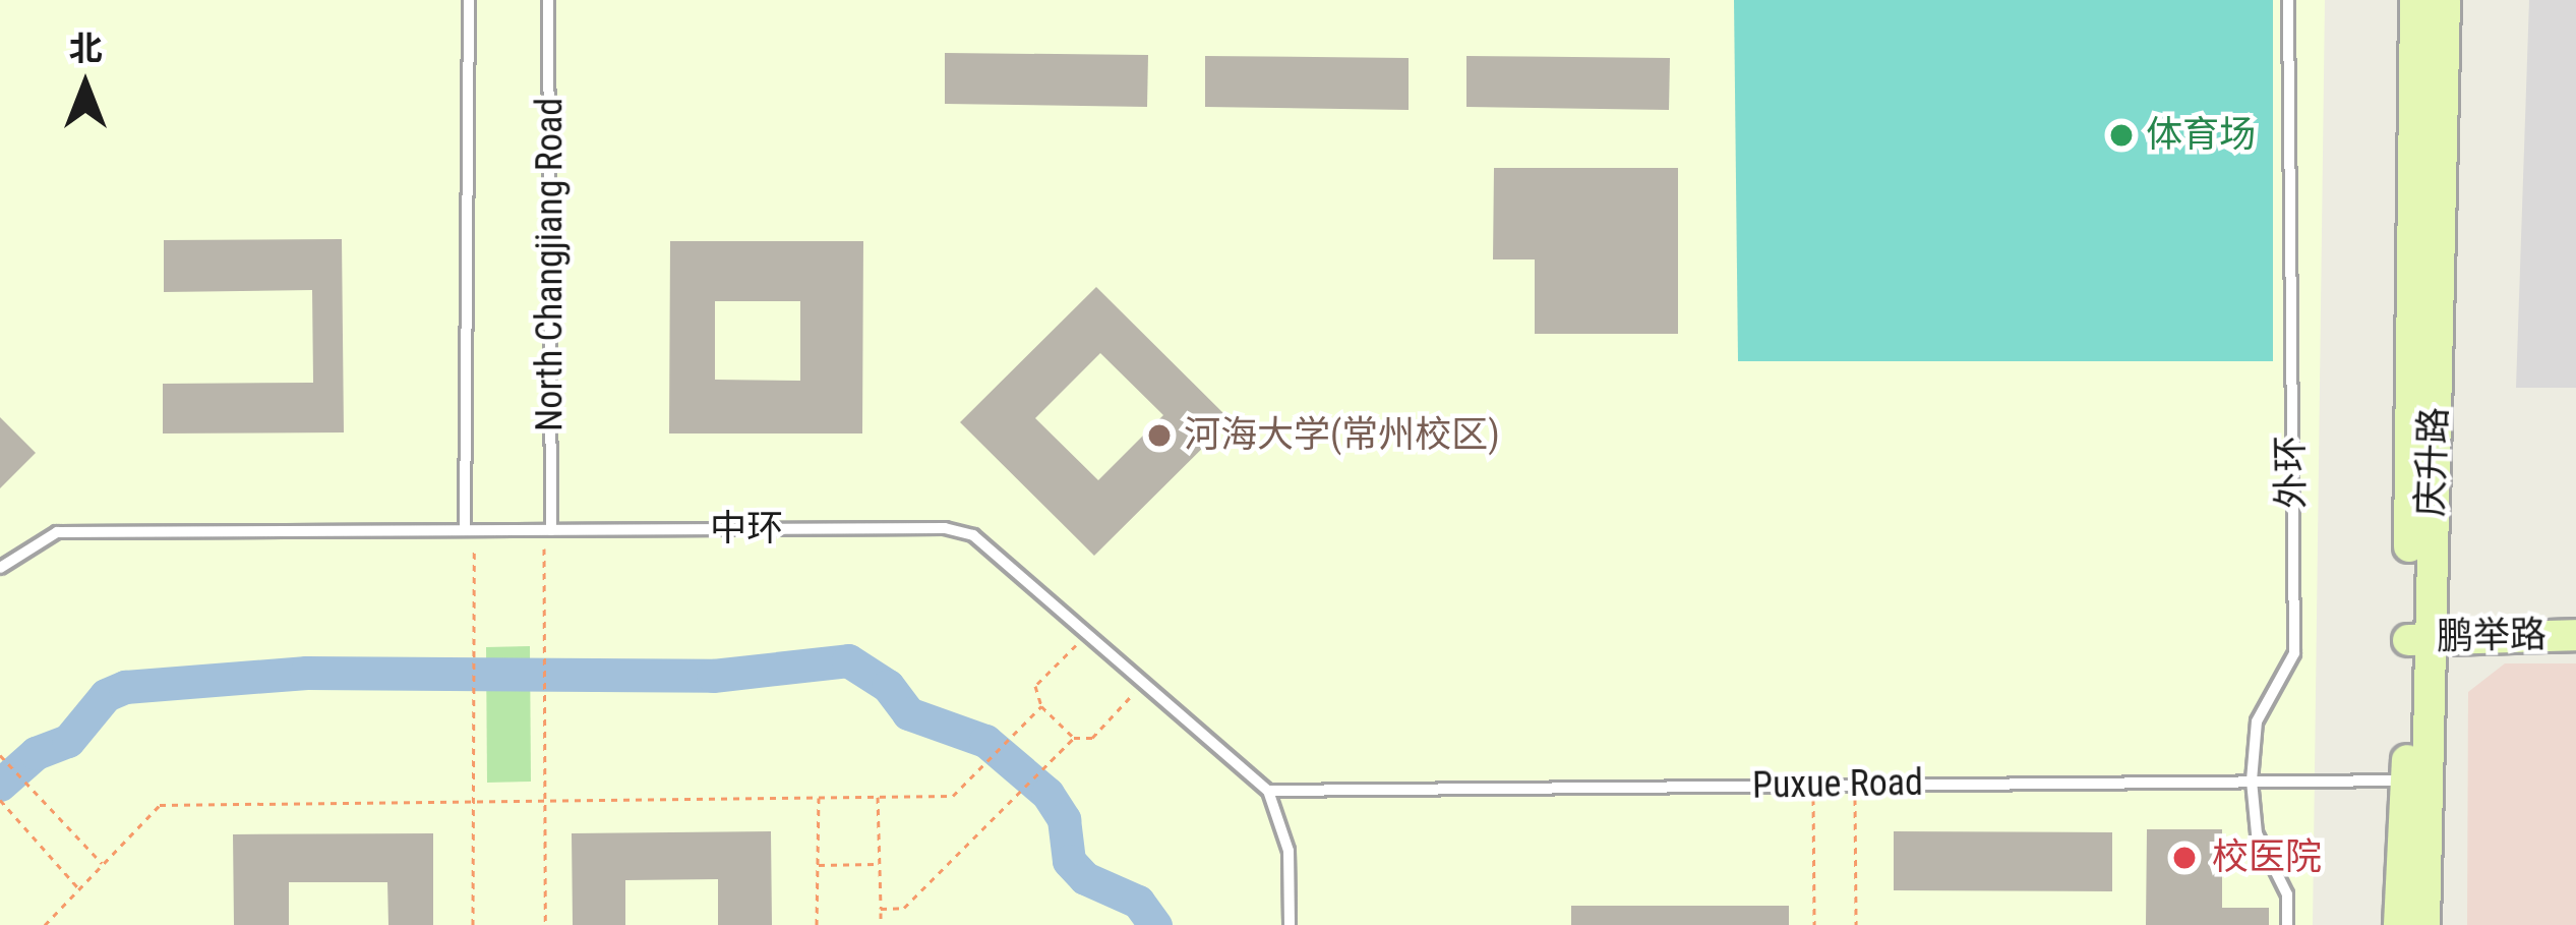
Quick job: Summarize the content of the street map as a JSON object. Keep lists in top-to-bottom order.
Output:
{
  "streets": {
    "main road": ["庆升路", "鹏举路"],
    "lane": [
      "North Changjiang Road",
      "外环",
      "中环",
      "Puxue Road"
    ]
  },
  "crossings": [
    ["North Changjiang Road", "中环"],
    ["庆升路", "鹏举路"],
    ["庆升路", "Puxue Road"],
    ["外环", "Puxue Road"],
    ["中环", "Puxue Road"]
  ],
  "places": ["体育场", "河海大学(常州校区)", "校医院"],
  "north": "top"
}
